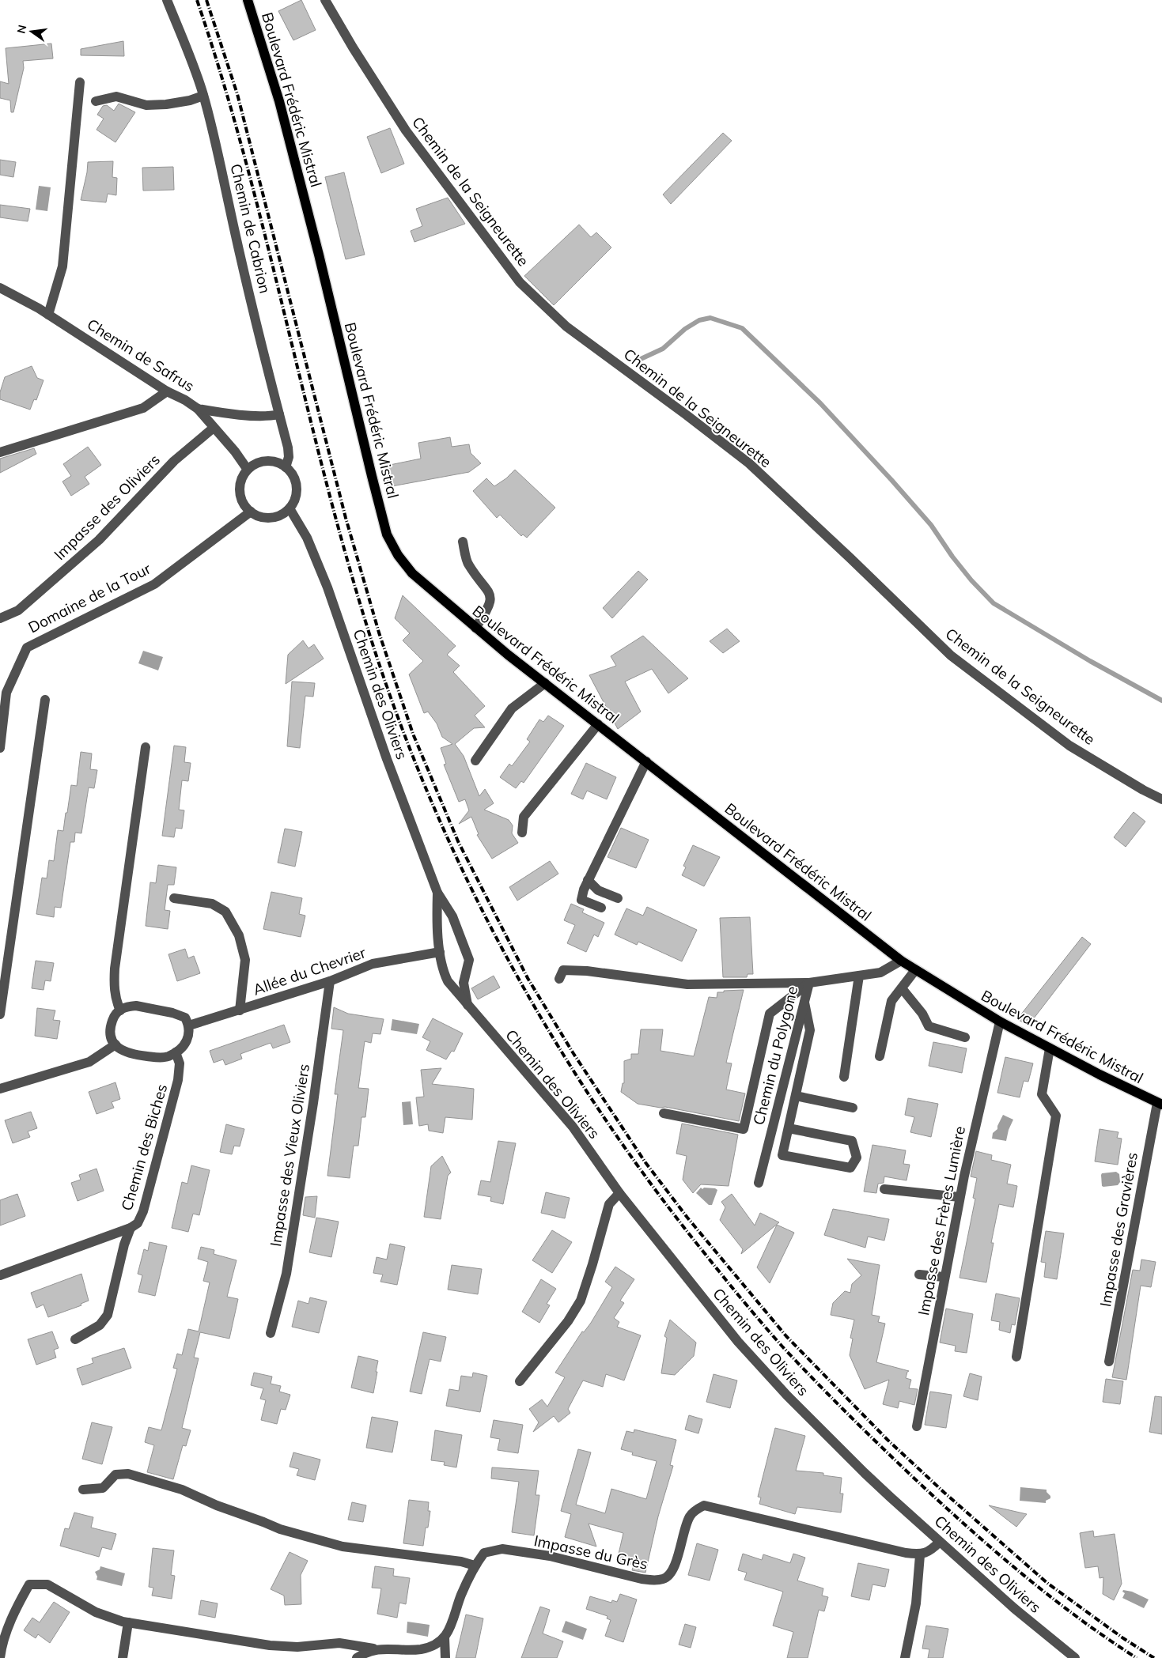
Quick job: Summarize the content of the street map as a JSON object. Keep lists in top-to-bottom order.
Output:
{
  "streets": {
    "main road": ["Boulevard Frédéric Mistral"],
    "street": [
      "Chemin de la Seigneurette",
      "Chemin de Cabrion",
      "Chemin de Safrus",
      "Impasse des Oliviers",
      "Domaine de la Tour",
      "Chemin des Oliviers",
      "Allée du Chevrier",
      "Chemin du Polygone",
      "Chemin des Biches",
      "Impasse des Vieux Oliviers",
      "Impasse des Frères Lumière",
      "Impasse des Gravières",
      "Impasse du Grès"
    ]
  },
  "crossings": [
    ["Boulevard Frédéric Mistral", "Chemin du Polygone"],
    ["Boulevard Frédéric Mistral", "Impasse des Frères Lumière"],
    ["Boulevard Frédéric Mistral", "Impasse des Gravières"],
    ["Chemin de Cabrion", "Chemin de Safrus"],
    ["Chemin de Cabrion", "Domaine de la Tour"],
    ["Chemin de Cabrion", "Chemin des Oliviers"],
    ["Chemin de Safrus", "Impasse des Oliviers"],
    ["Chemin de Safrus", "Domaine de la Tour"],
    ["Chemin de Safrus", "Chemin des Oliviers"],
    ["Domaine de la Tour", "Chemin des Oliviers"],
    ["Chemin des Oliviers", "Allée du Chevrier"],
    ["Allée du Chevrier", "Chemin des Biches"],
    ["Allée du Chevrier", "Impasse des Vieux Oliviers"]
  ],
  "north": "left"
}
